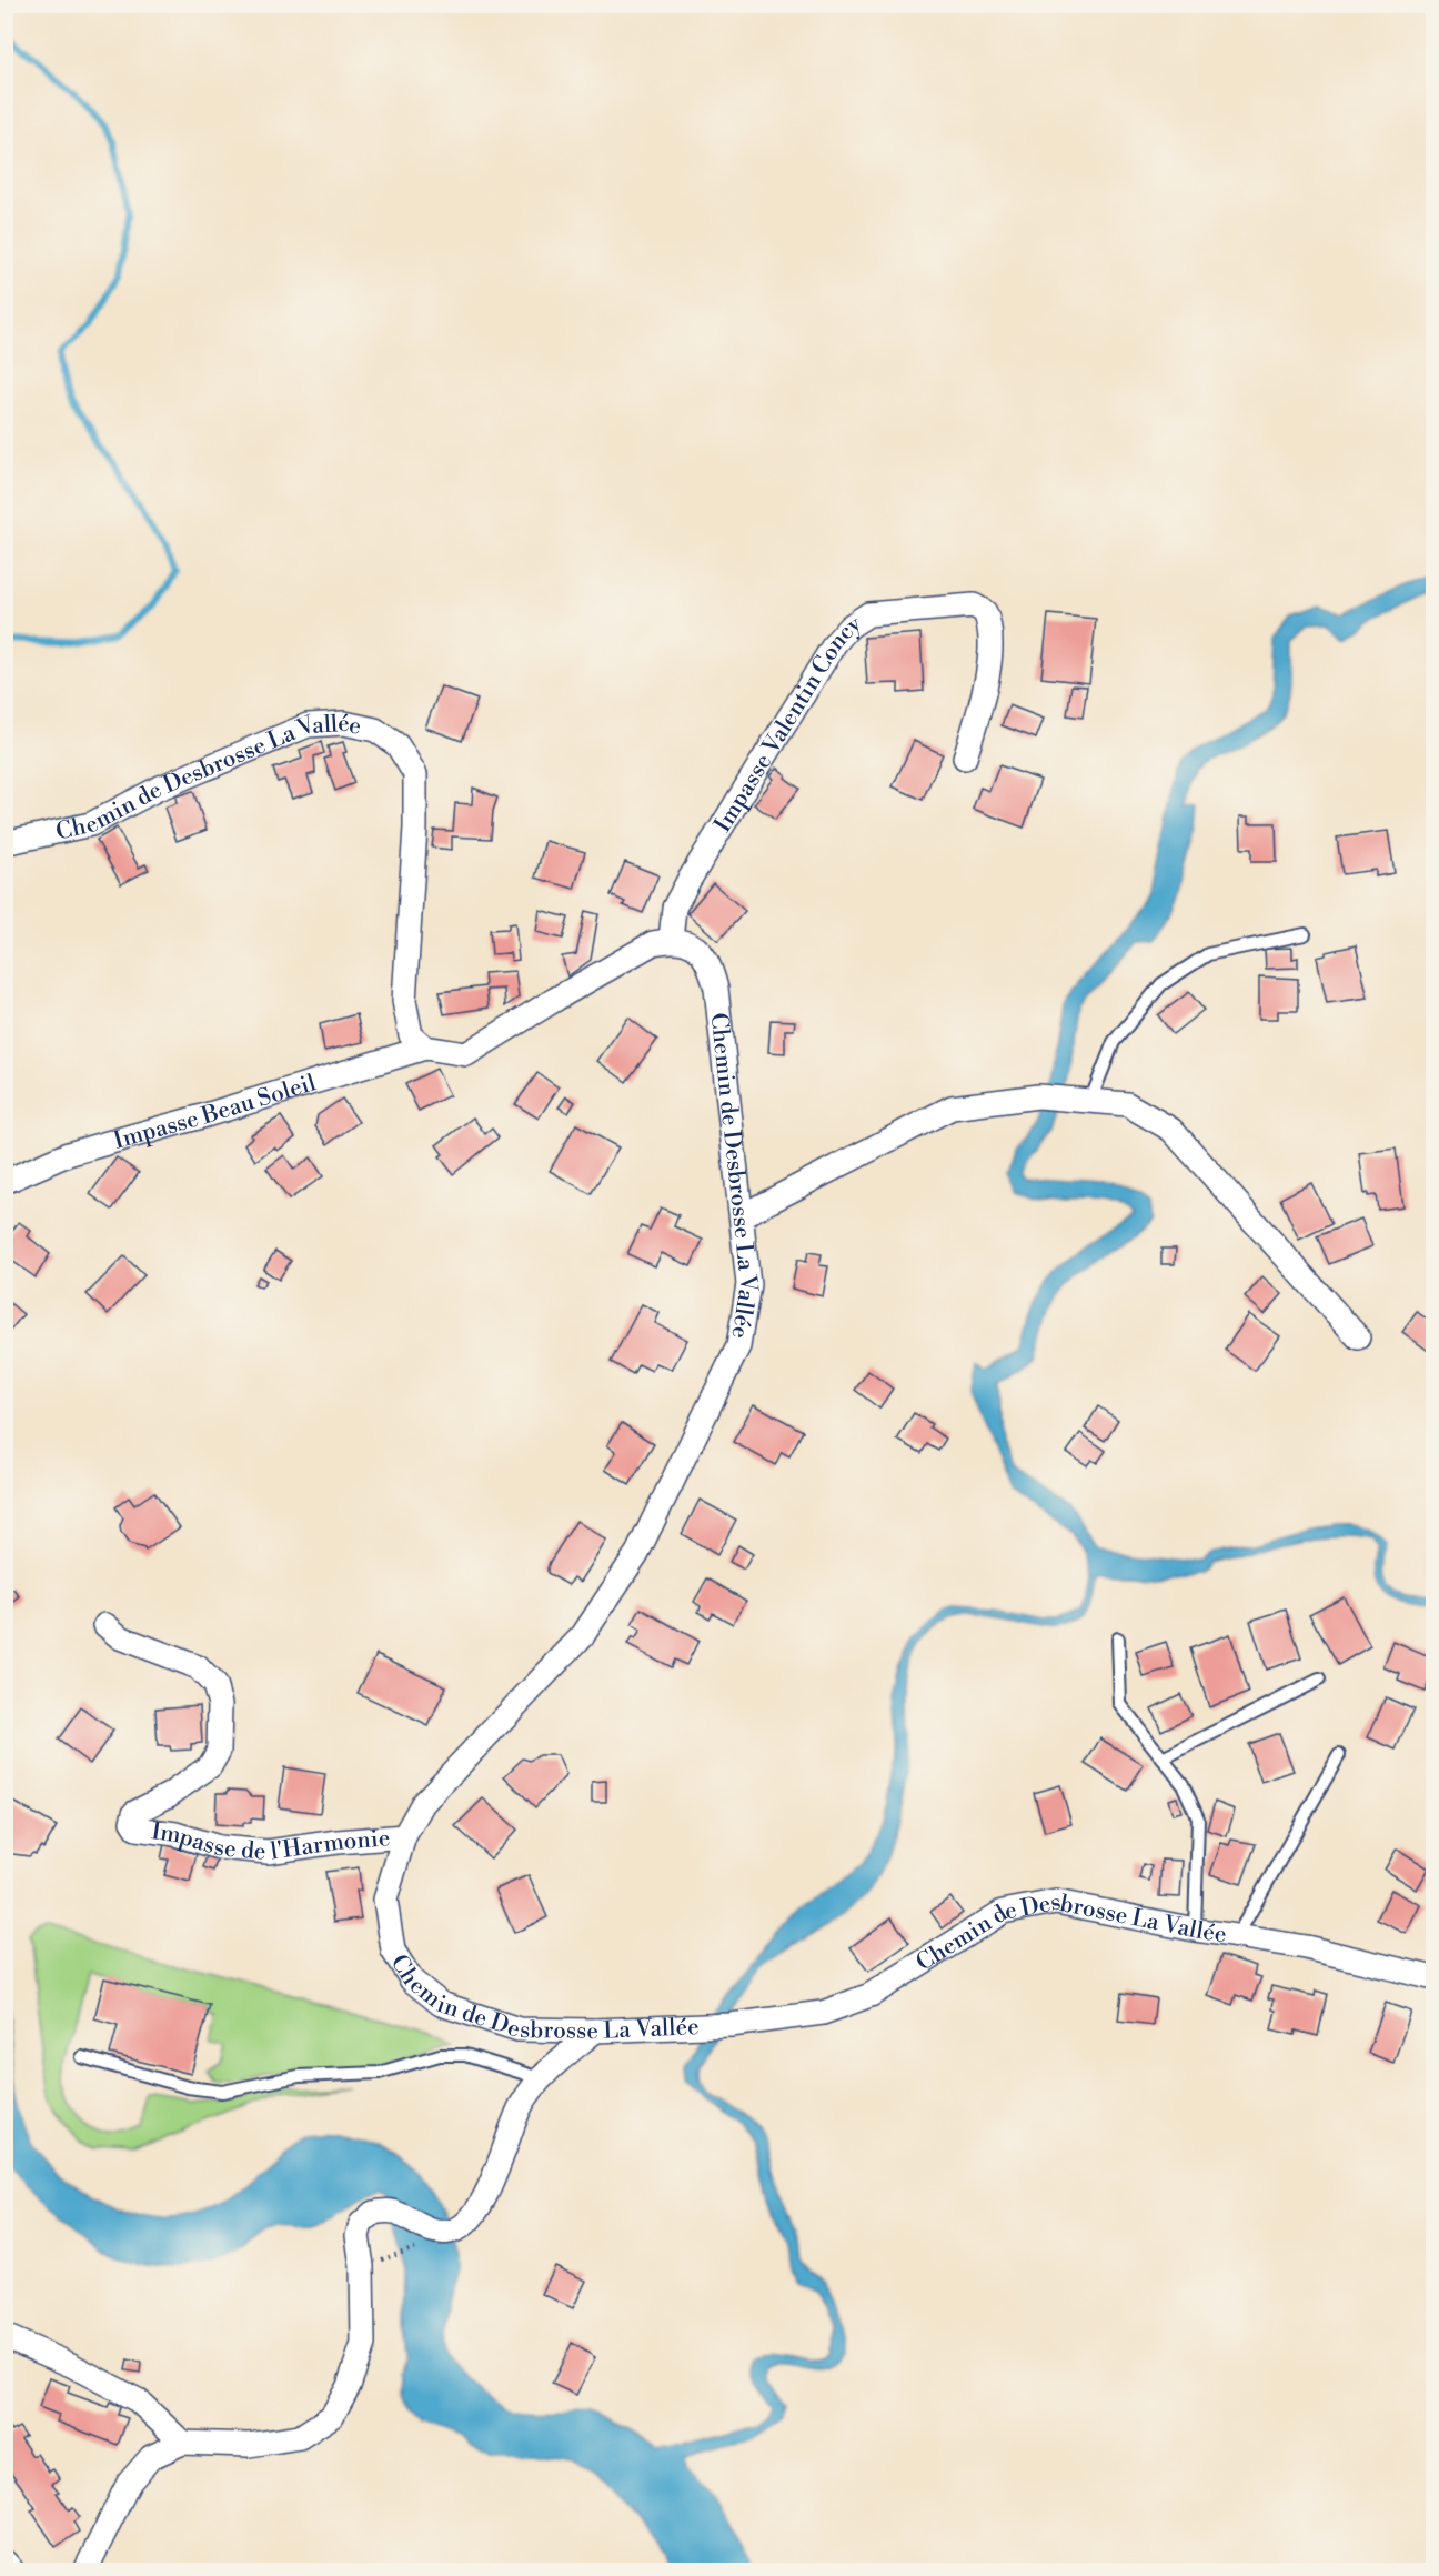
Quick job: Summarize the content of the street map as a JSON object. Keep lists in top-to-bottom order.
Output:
{
  "streets": {
    "street": [
      "Impasse Valentin Concy",
      "Chemin de Desbrosse La Vallée",
      "Impasse Beau Soleil",
      "Impasse de l'Harmonie"
    ]
  },
  "crossings": [
    ["Impasse Valentin Concy", "Chemin de Desbrosse La Vallée"],
    ["Chemin de Desbrosse La Vallée", "Impasse Beau Soleil"],
    ["Chemin de Desbrosse La Vallée", "Impasse de l'Harmonie"]
  ]
}
